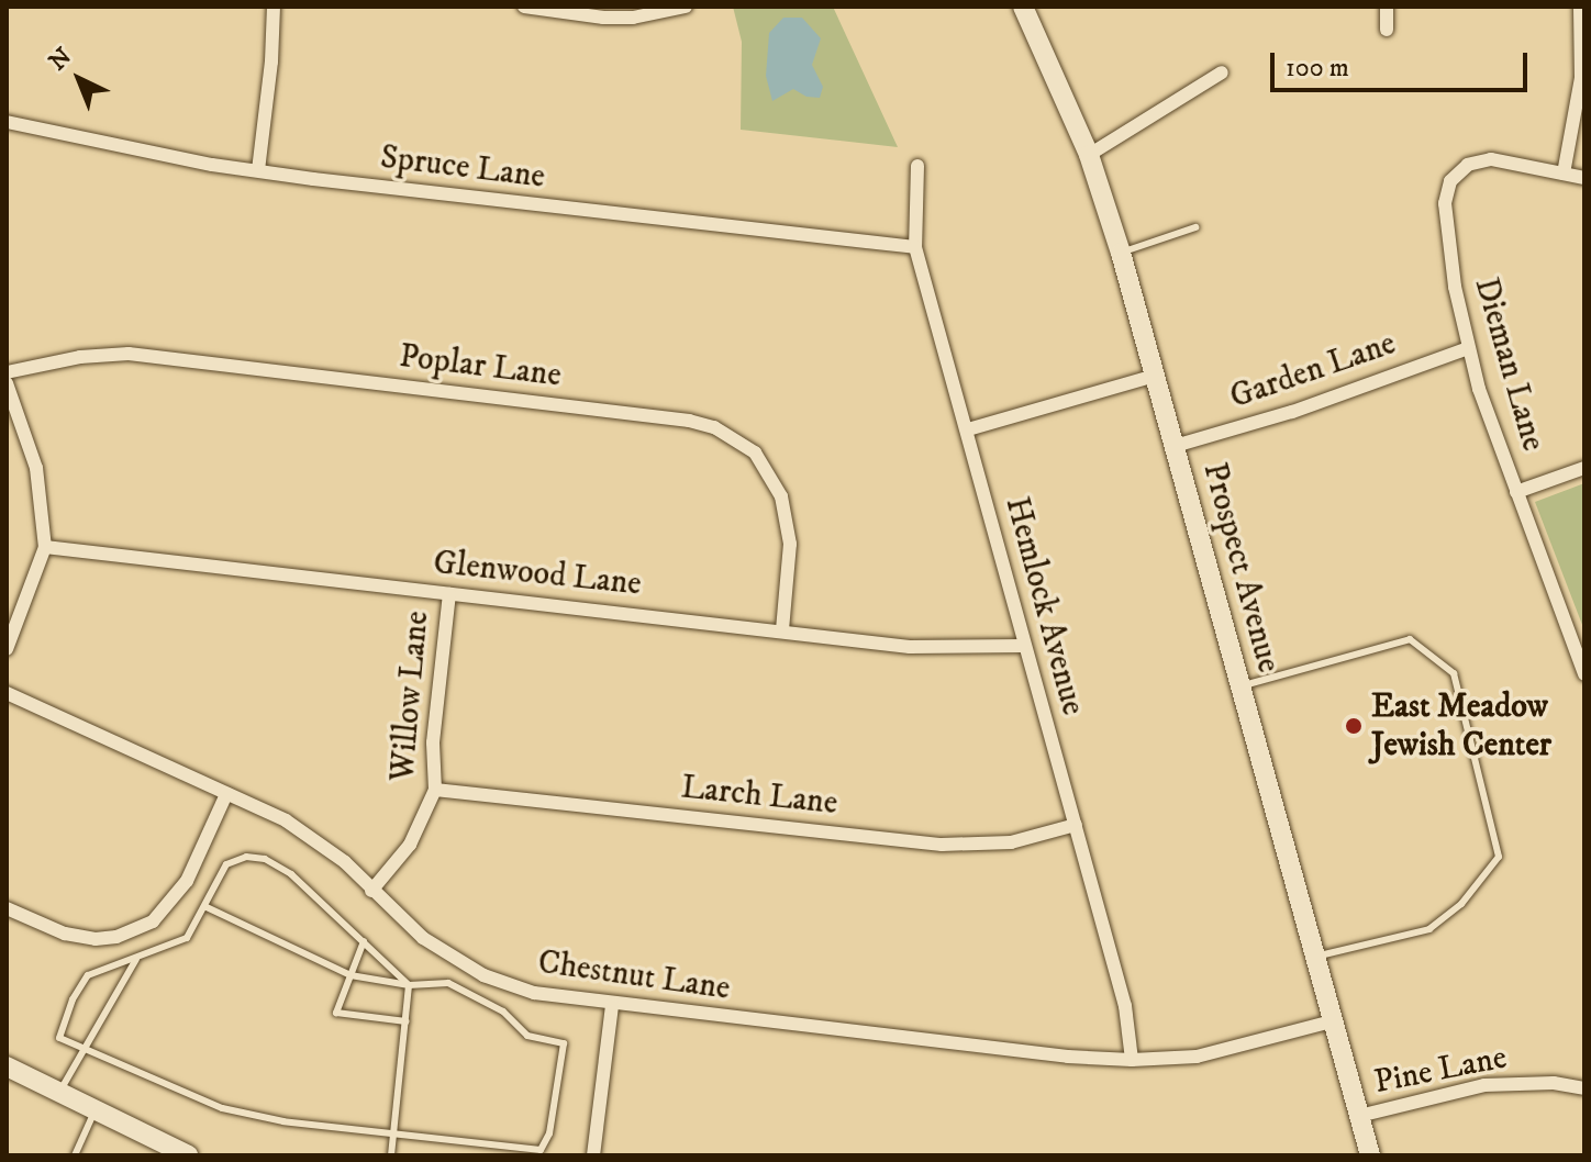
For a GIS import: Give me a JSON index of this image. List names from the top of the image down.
{
  "streets": {
    "street": [
      "Spruce Lane",
      "Dieman Lane",
      "Poplar Lane",
      "Garden Lane",
      "Prospect Avenue",
      "Glenwood Lane",
      "Hemlock Avenue",
      "Willow Lane",
      "Larch Lane",
      "Chestnut Lane",
      "Pine Lane"
    ]
  },
  "crossings": [
    ["Spruce Lane", "Hemlock Avenue"],
    ["Dieman Lane", "Garden Lane"],
    ["Poplar Lane", "Glenwood Lane"],
    ["Garden Lane", "Prospect Avenue"],
    ["Prospect Avenue", "Chestnut Lane"],
    ["Prospect Avenue", "Pine Lane"],
    ["Glenwood Lane", "Hemlock Avenue"],
    ["Glenwood Lane", "Willow Lane"],
    ["Hemlock Avenue", "Larch Lane"],
    ["Hemlock Avenue", "Chestnut Lane"],
    ["Willow Lane", "Larch Lane"],
    ["Willow Lane", "Chestnut Lane"]
  ],
  "places": ["East Meadow Jewish Center"],
  "scale_bar": "100 m",
  "north": "top left"
}
